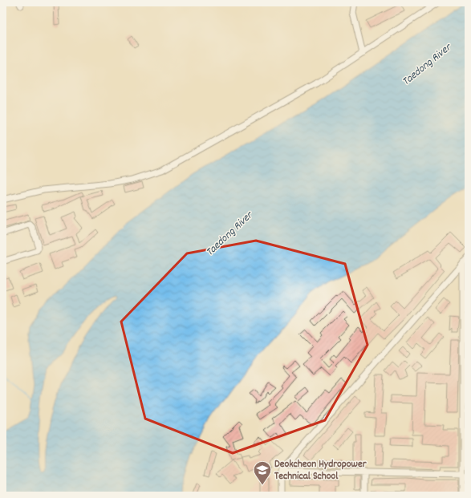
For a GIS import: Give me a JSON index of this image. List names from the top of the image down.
{
  "water": ["Taedong River"],
  "places": {
    "school or university": ["Deokcheon Hydropower Technical School"]
  }
}
